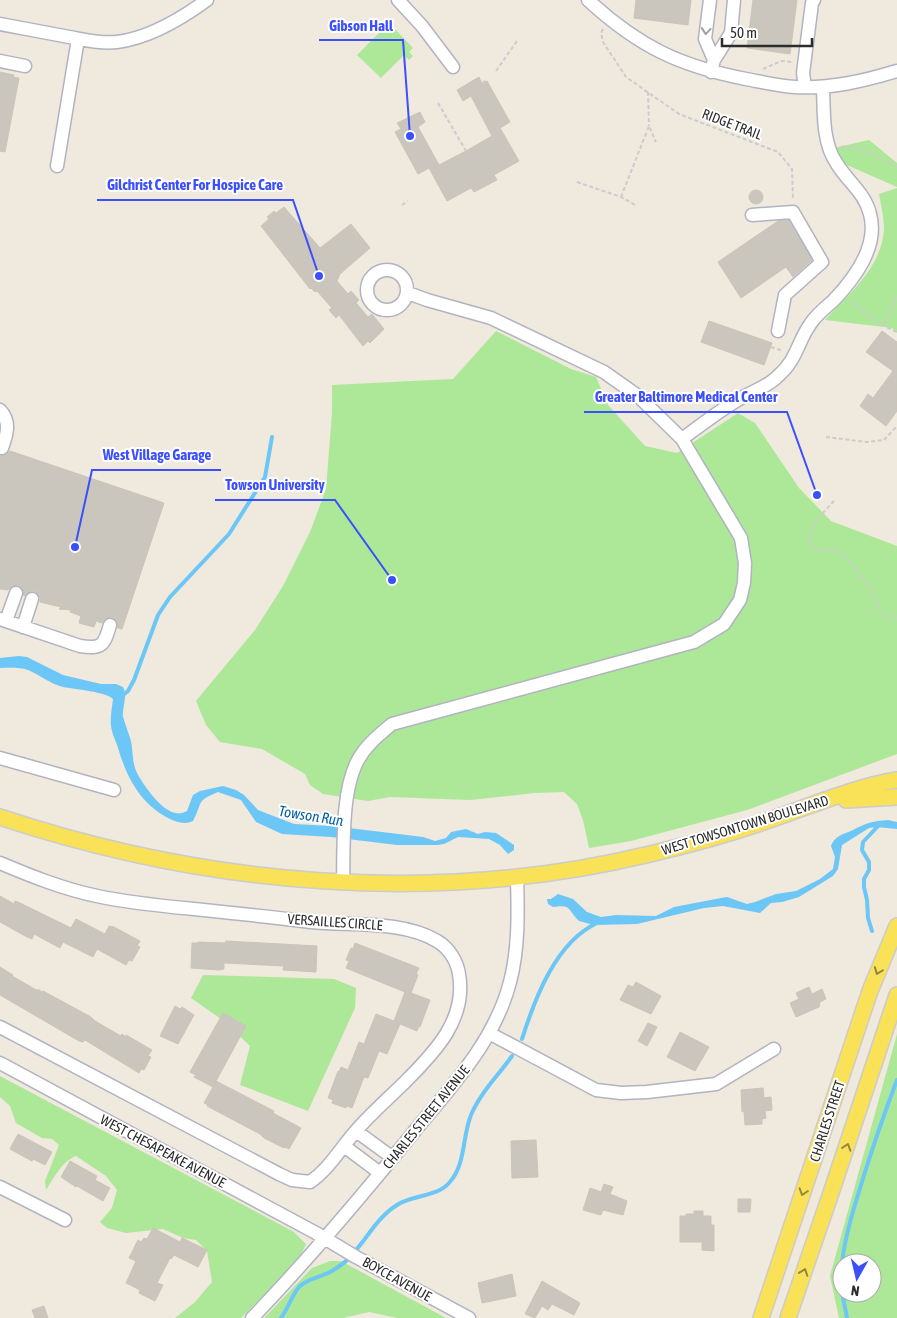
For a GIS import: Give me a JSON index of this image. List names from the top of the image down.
{
  "streets": {
    "main road": ["WEST TOWSONTOWN BOULEVARD", "CHARLES STREET"],
    "street": [
      "VERSAILLES CIRCLE",
      "CHARLES STREET AVENUE",
      "WEST CHESAPEAKE AVENUE",
      "BOYCE AVENUE"
    ],
    "path": ["RIDGE TRAIL"]
  },
  "crossings": [
    ["WEST TOWSONTOWN BOULEVARD", "CHARLES STREET AVENUE"],
    ["CHARLES STREET AVENUE", "WEST CHESAPEAKE AVENUE"],
    ["CHARLES STREET AVENUE", "BOYCE AVENUE"],
    ["WEST CHESAPEAKE AVENUE", "BOYCE AVENUE"]
  ],
  "water": ["Towson Run"],
  "places": [
    "Gibson Hall",
    "Gilchrist Center For Hospice Care",
    "Greater Baltimore Medical Center",
    "West Village Garage",
    "Towson University"
  ],
  "scale_bar": "50 m",
  "north": "bottom"
}
